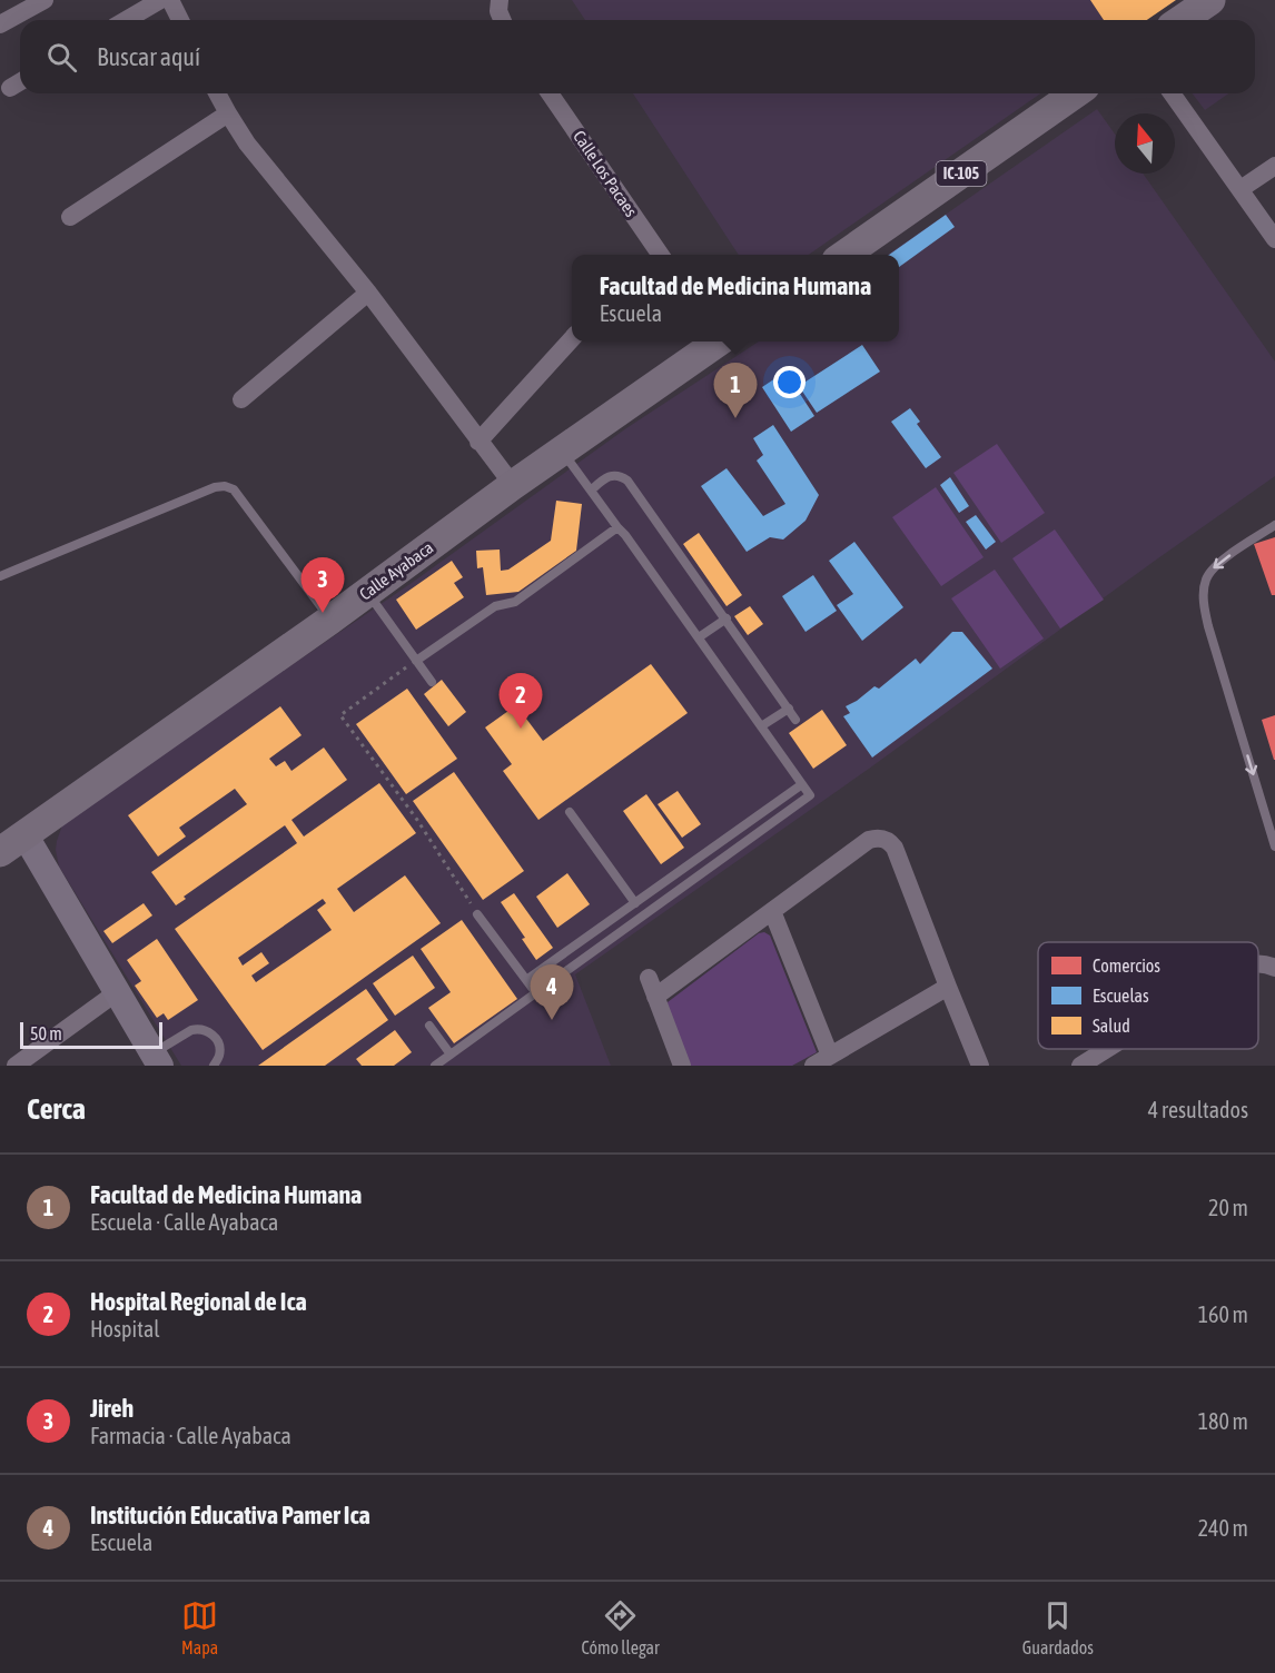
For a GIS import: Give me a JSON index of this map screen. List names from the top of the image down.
{
  "streets": {
    "main road": ["IC-105", "Calle Ayabaca"],
    "street": ["Calle Los Pacaes"]
  },
  "legend": ["Comercios", "Escuelas", "Salud"],
  "scale_bar": "50 m",
  "north": "top",
  "page": {
    "search": "Buscar aquí",
    "popup": ["Facultad de Medicina Humana", "Escuela"],
    "pins": [
      "1",
      "3",
      "2",
      "4"
    ],
    "scale": "50 m",
    "heading": ["Cerca", "4 resultados"],
    "list": [
      {
        "mark": "1",
        "name": "Facultad de Medicina Humana",
        "note": "Escuela · Calle Ayabaca",
        "value": "20 m"
      },
      {
        "mark": "2",
        "name": "Hospital Regional de Ica",
        "note": "Hospital",
        "value": "160 m"
      },
      {
        "mark": "3",
        "name": "Jireh",
        "note": "Farmacia · Calle Ayabaca",
        "value": "180 m"
      },
      {
        "mark": "4",
        "name": "Institución Educativa Pamer Ica",
        "note": "Escuela",
        "value": "240 m"
      }
    ],
    "nav": ["Mapa", "Cómo llegar", "Guardados"]
  }
}
